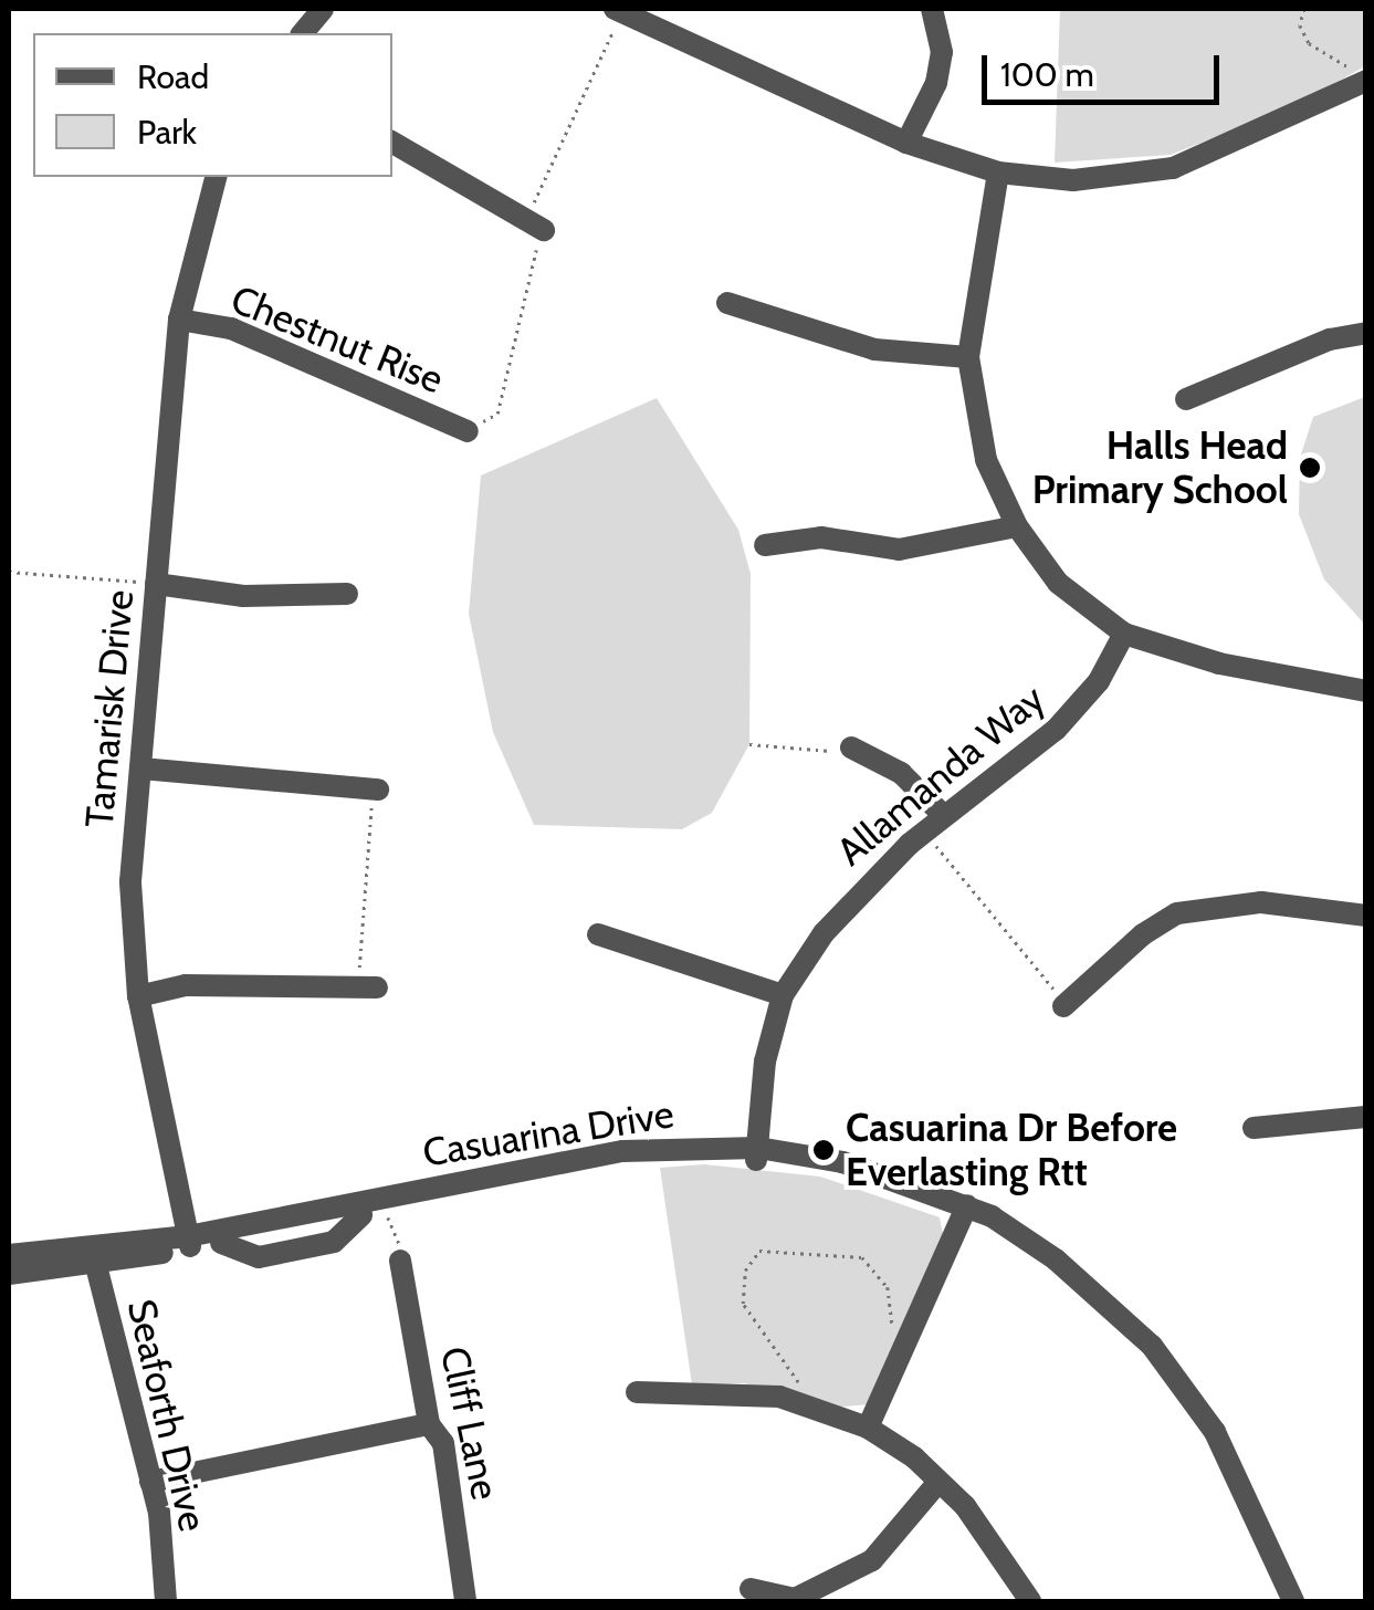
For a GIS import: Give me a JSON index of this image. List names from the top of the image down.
{
  "streets": {
    "street": [
      "Chestnut Rise",
      "Tamarisk Drive",
      "Allamanda Way",
      "Casuarina Drive",
      "Seaforth Drive",
      "Cliff Lane"
    ]
  },
  "crossings": [
    ["Chestnut Rise", "Tamarisk Drive"],
    ["Tamarisk Drive", "Casuarina Drive"],
    ["Allamanda Way", "Casuarina Drive"],
    ["Casuarina Drive", "Seaforth Drive"]
  ],
  "places": ["Halls Head Primary School", "Casuarina Dr Before Everlasting Rtt"],
  "legend": ["Road", "Park"],
  "scale_bar": "100 m"
}
